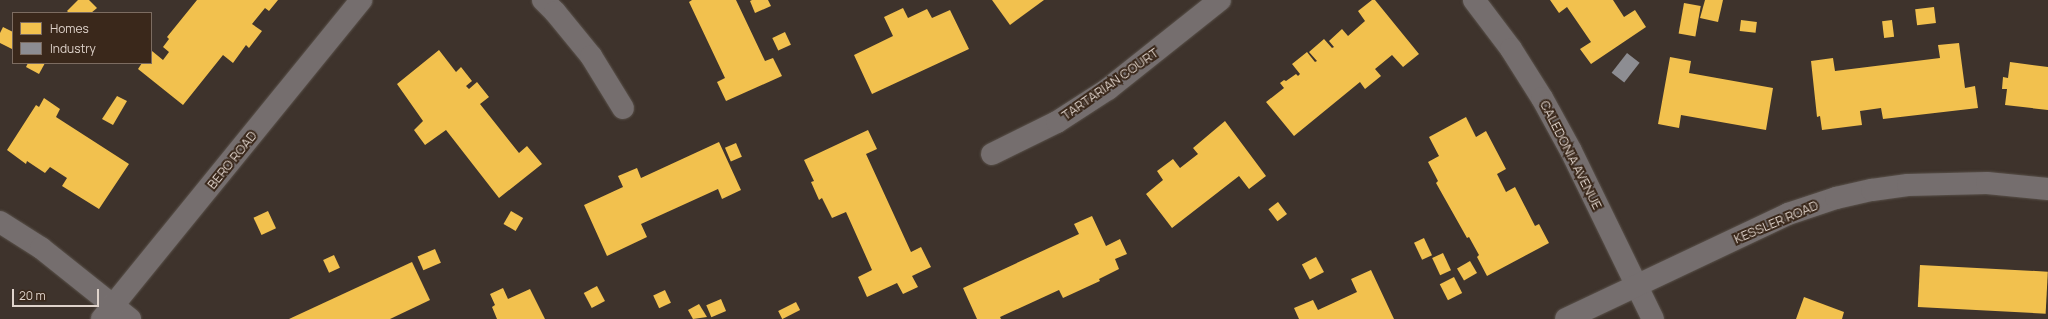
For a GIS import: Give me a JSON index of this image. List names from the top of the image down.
{
  "streets": {
    "street": [
      "TARTARIAN COURT",
      "CALEDONIA AVENUE",
      "BERO ROAD",
      "KESSLER ROAD"
    ]
  },
  "crossings": [
    ["CALEDONIA AVENUE", "KESSLER ROAD"]
  ],
  "legend": ["Homes", "Industry"],
  "scale_bar": "20 m"
}
